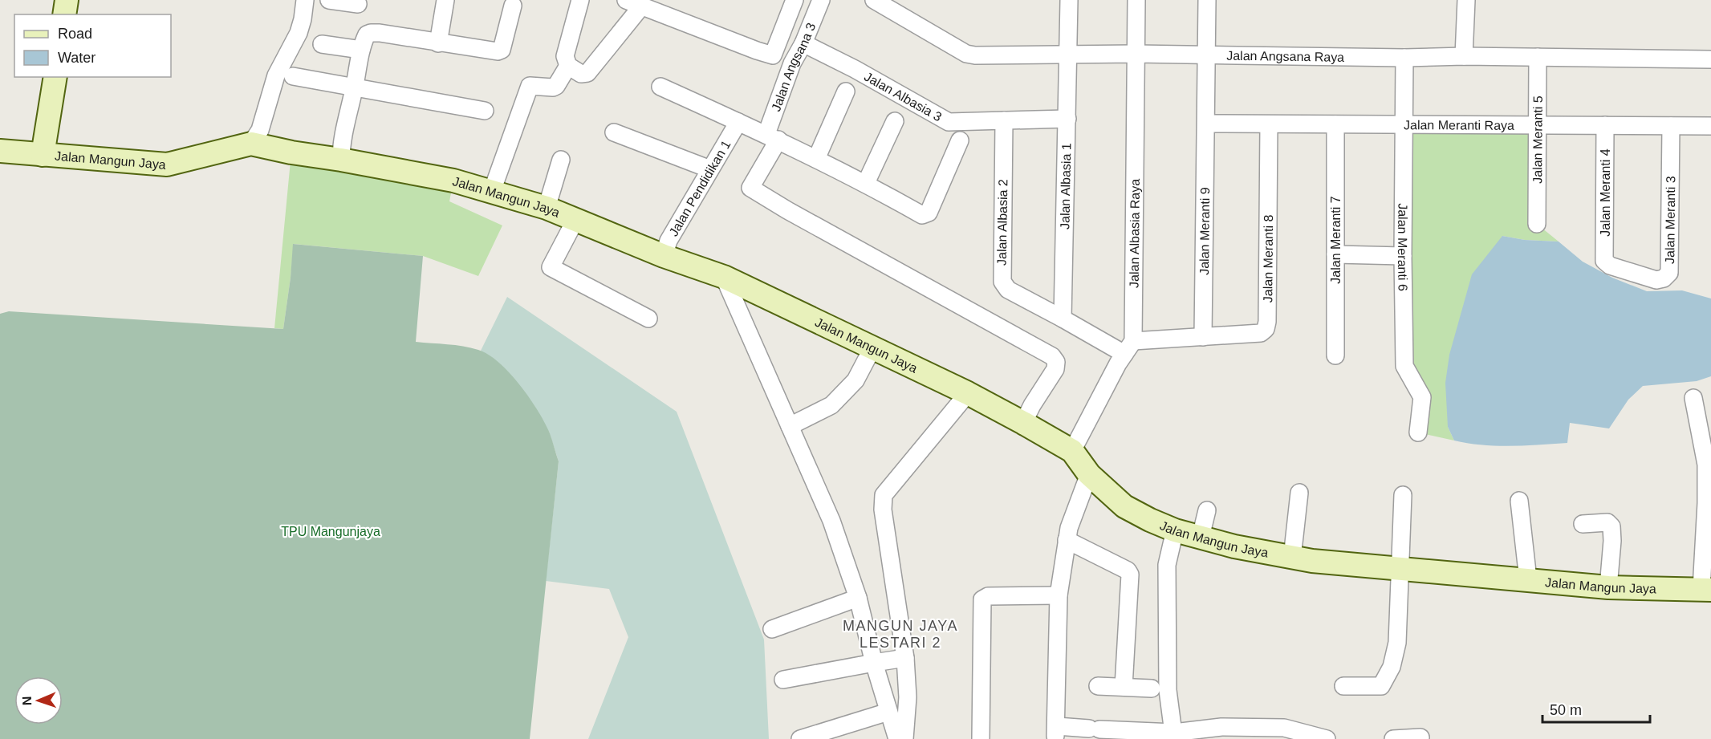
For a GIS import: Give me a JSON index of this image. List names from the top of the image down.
{
  "streets": {
    "street": [
      "Jalan Angsana Raya",
      "Jalan Angsana 3",
      "Jalan Albasia 3",
      "Jalan Meranti Raya",
      "Jalan Meranti 5",
      "Jalan Mangun Jaya",
      "Jalan Albasia 1",
      "Jalan Pendidikan 1",
      "Jalan Meranti 4",
      "Jalan Meranti 3",
      "Jalan Albasia 2",
      "Jalan Meranti 9",
      "Jalan Albasia Raya",
      "Jalan Meranti 7",
      "Jalan Meranti 6",
      "Jalan Meranti 8"
    ]
  },
  "crossings": [
    ["Jalan Angsana Raya", "Jalan Meranti 5"],
    ["Jalan Angsana Raya", "Jalan Albasia 1"],
    ["Jalan Angsana Raya", "Jalan Meranti 9"],
    ["Jalan Angsana Raya", "Jalan Albasia Raya"],
    ["Jalan Angsana Raya", "Jalan Meranti 6"],
    ["Jalan Angsana 3", "Jalan Albasia 3"],
    ["Jalan Angsana 3", "Jalan Mangun Jaya"],
    ["Jalan Albasia 3", "Jalan Albasia 1"],
    ["Jalan Albasia 3", "Jalan Albasia 2"],
    ["Jalan Meranti Raya", "Jalan Meranti 5"],
    ["Jalan Meranti Raya", "Jalan Meranti 4"],
    ["Jalan Meranti Raya", "Jalan Meranti 3"],
    ["Jalan Meranti Raya", "Jalan Meranti 9"],
    ["Jalan Meranti Raya", "Jalan Meranti 7"],
    ["Jalan Meranti Raya", "Jalan Meranti 6"],
    ["Jalan Meranti Raya", "Jalan Meranti 8"],
    ["Jalan Mangun Jaya", "Jalan Pendidikan 1"],
    ["Jalan Mangun Jaya", "Jalan Albasia Raya"],
    ["Jalan Albasia 1", "Jalan Albasia 2"],
    ["Jalan Meranti 4", "Jalan Meranti 3"],
    ["Jalan Albasia 2", "Jalan Albasia Raya"],
    ["Jalan Meranti 9", "Jalan Meranti 8"]
  ],
  "districts": ["MANGUN JAYA LESTARI 2"],
  "parks": ["TPU Mangunjaya"],
  "legend": ["Road", "Water"],
  "scale_bar": "50 m",
  "north": "left"
}
